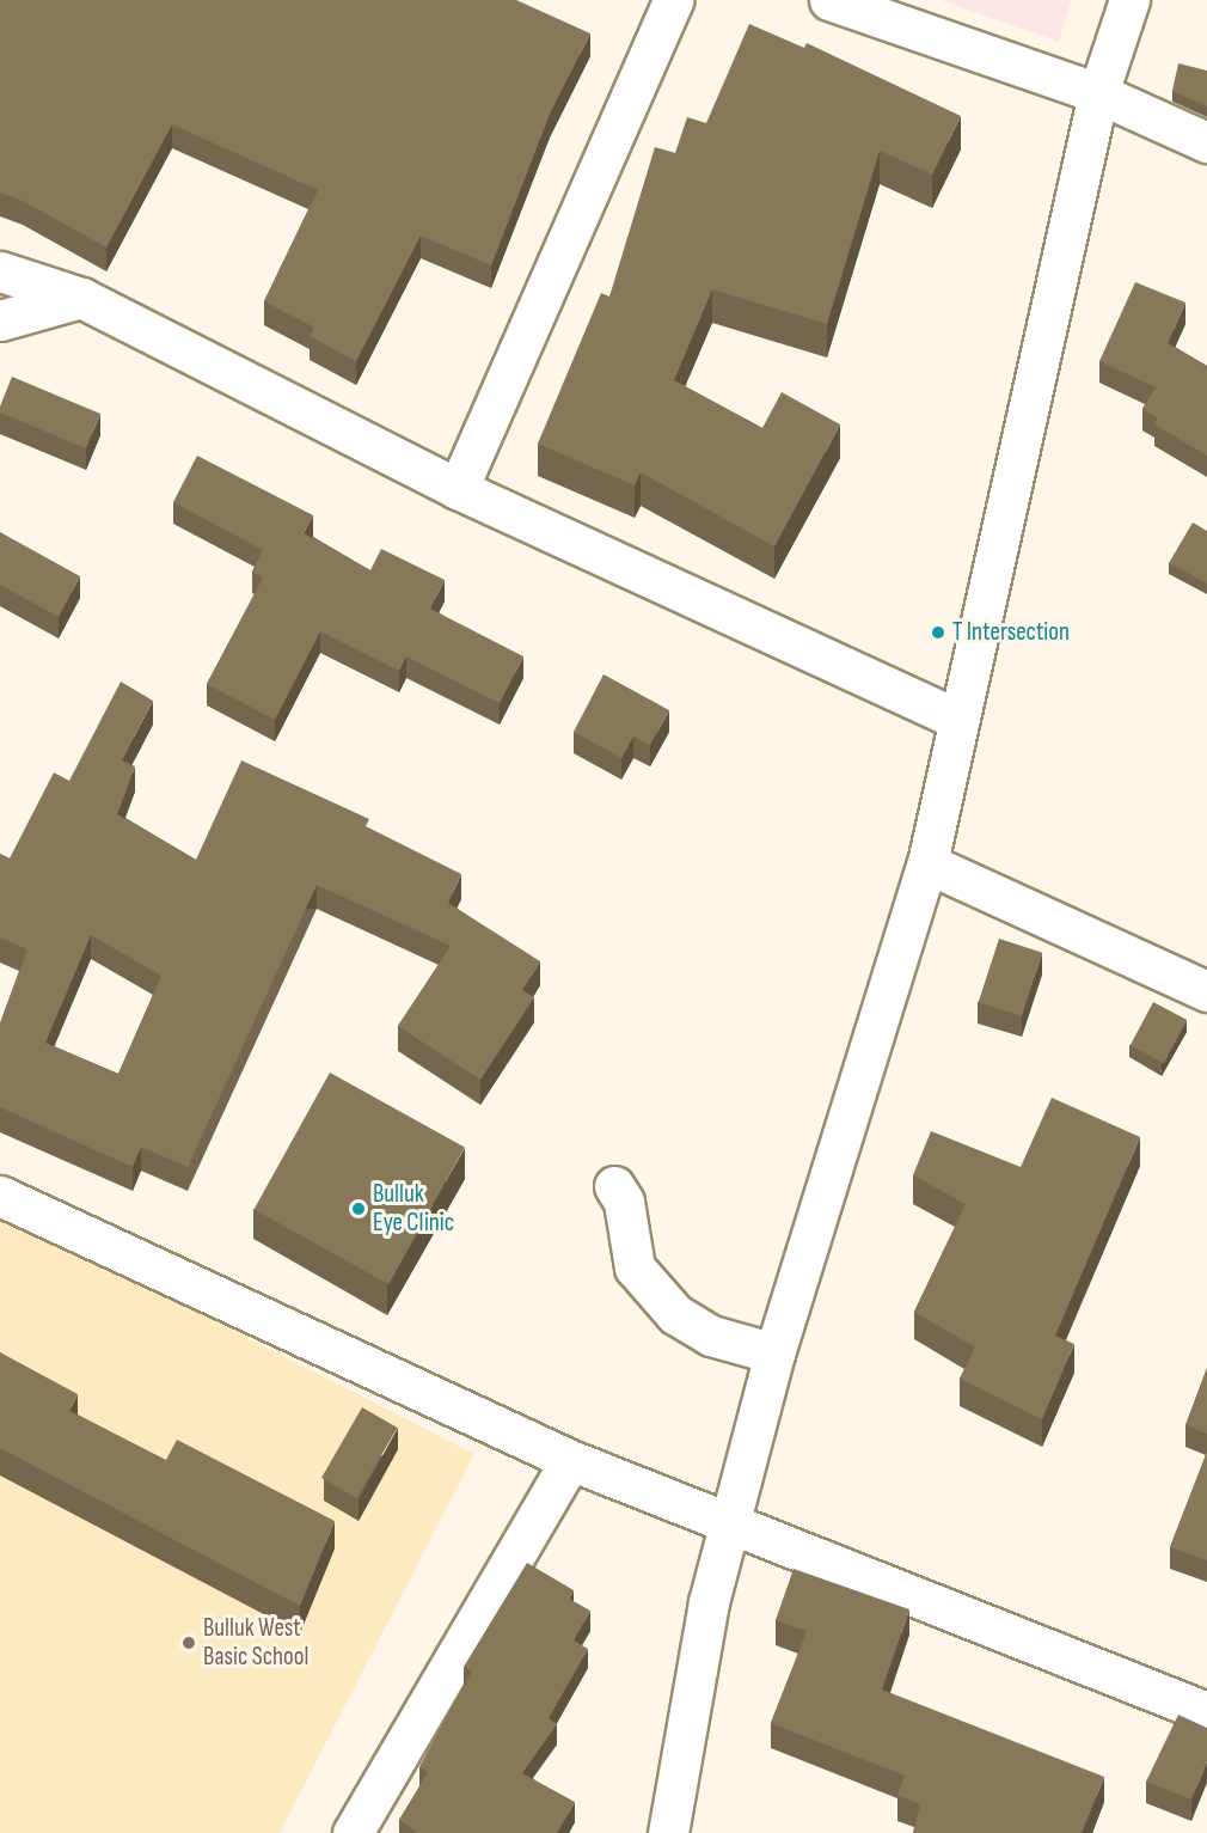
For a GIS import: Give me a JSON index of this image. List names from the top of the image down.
{
  "places": ["T Intersection", "Bulluk Eye Clinic", "Bulluk West Basic School"]
}
